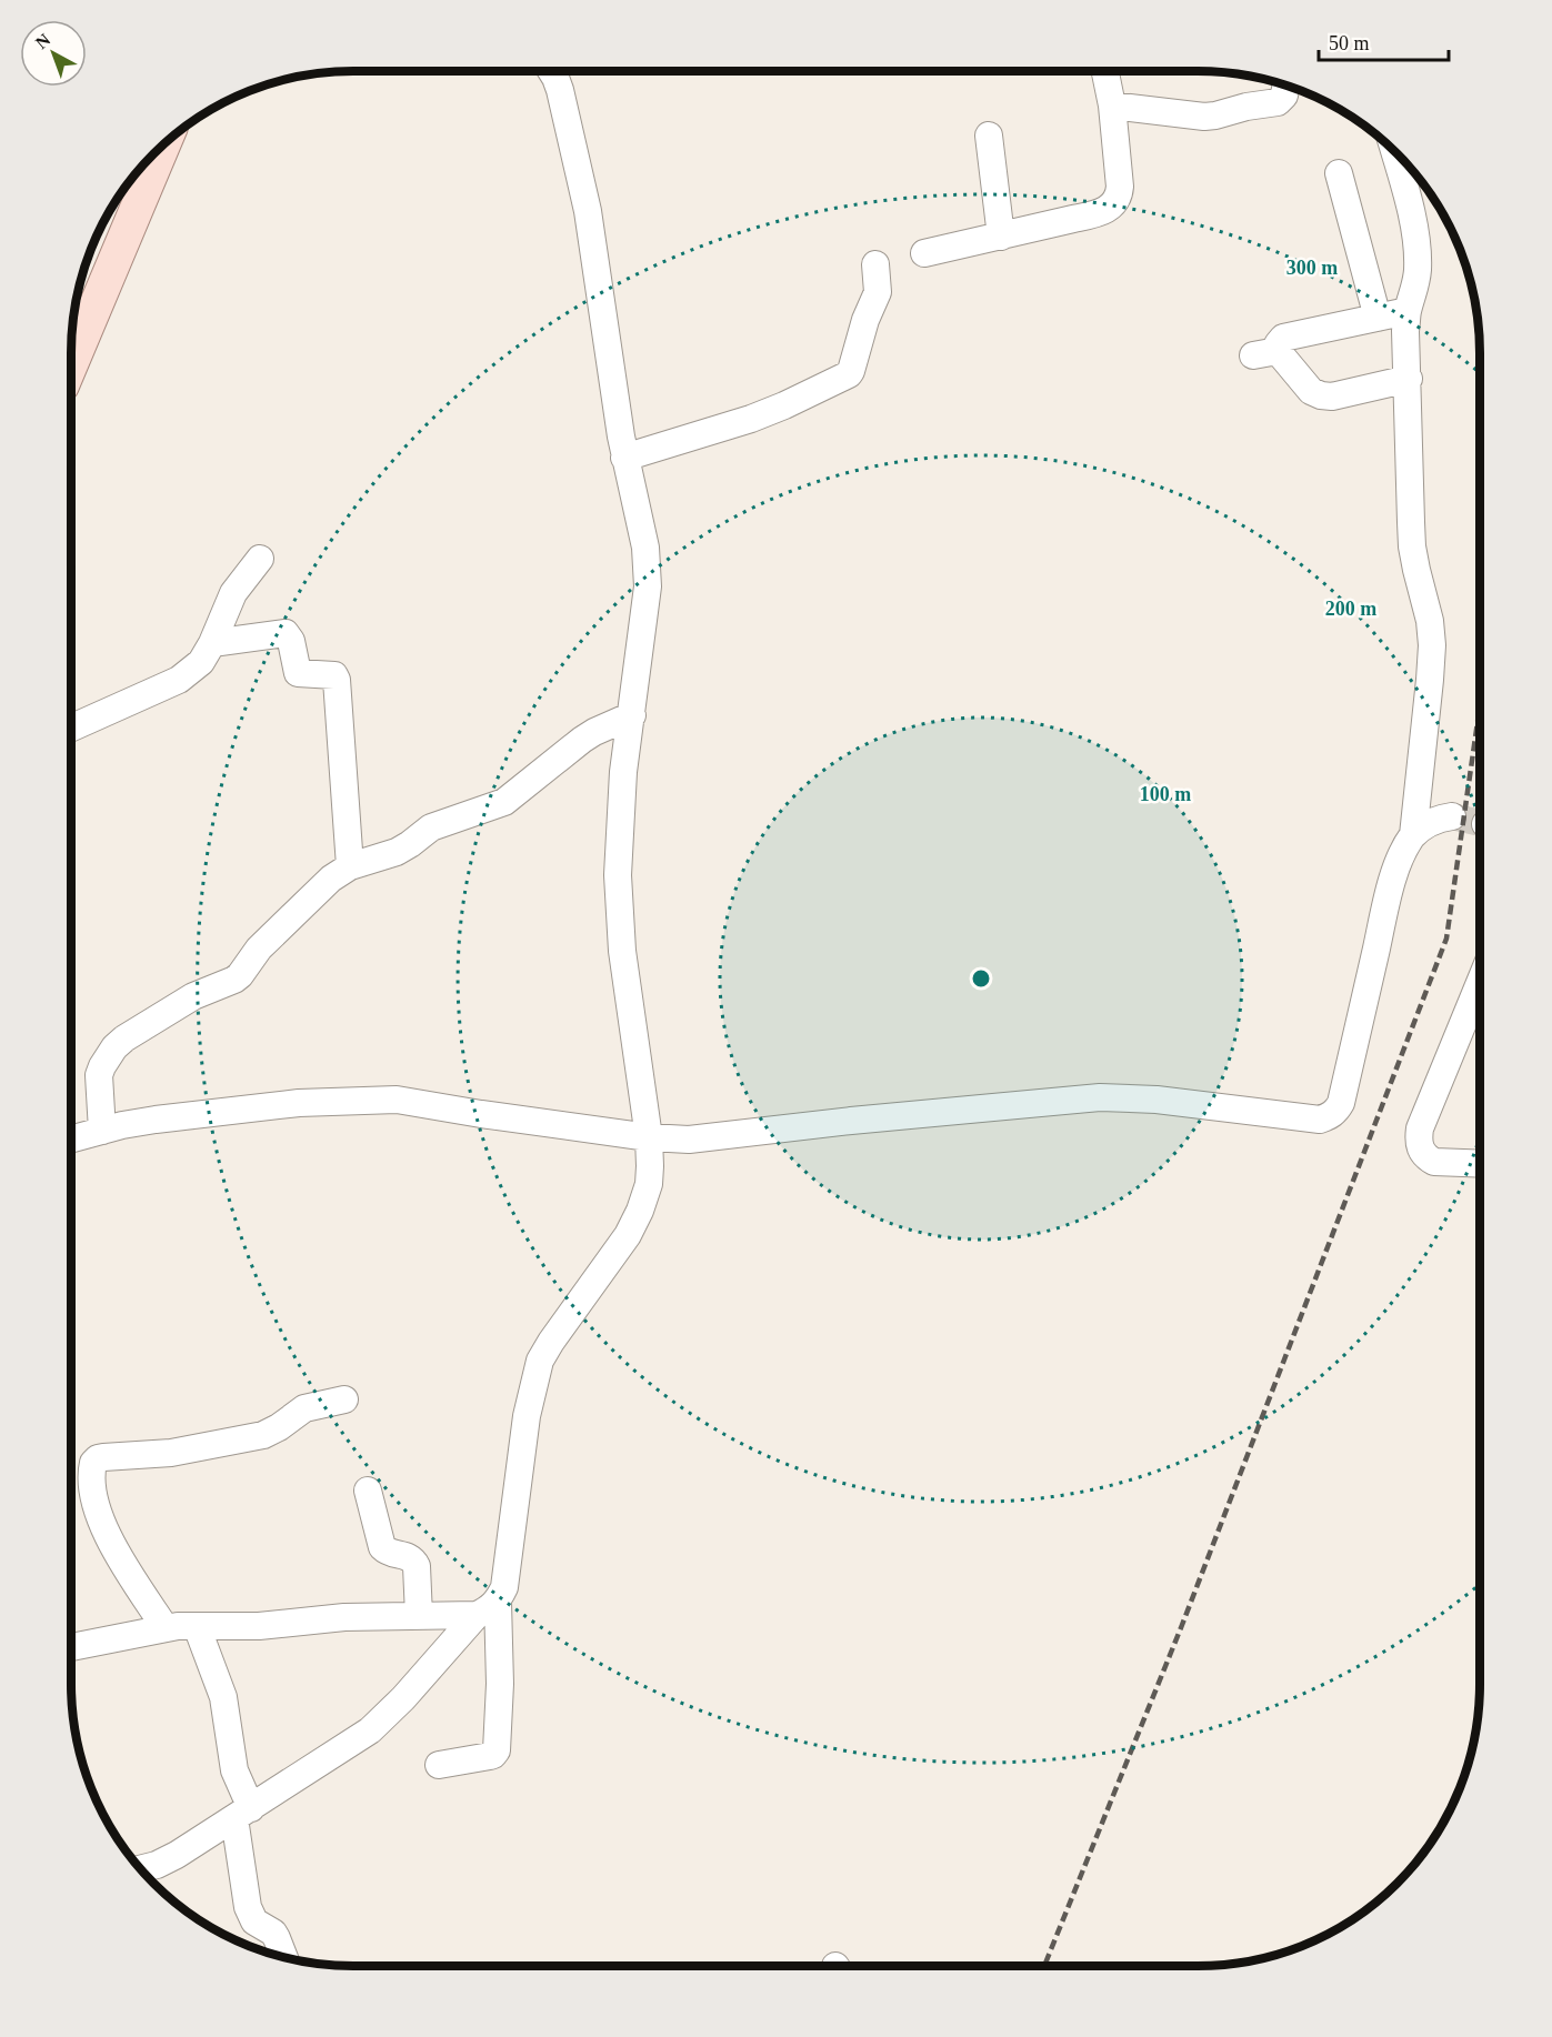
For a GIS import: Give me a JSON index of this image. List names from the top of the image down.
{
  "scale_bar": "50 m",
  "north": "top left",
  "rings": ["300 m", "200 m", "100 m"]
}
